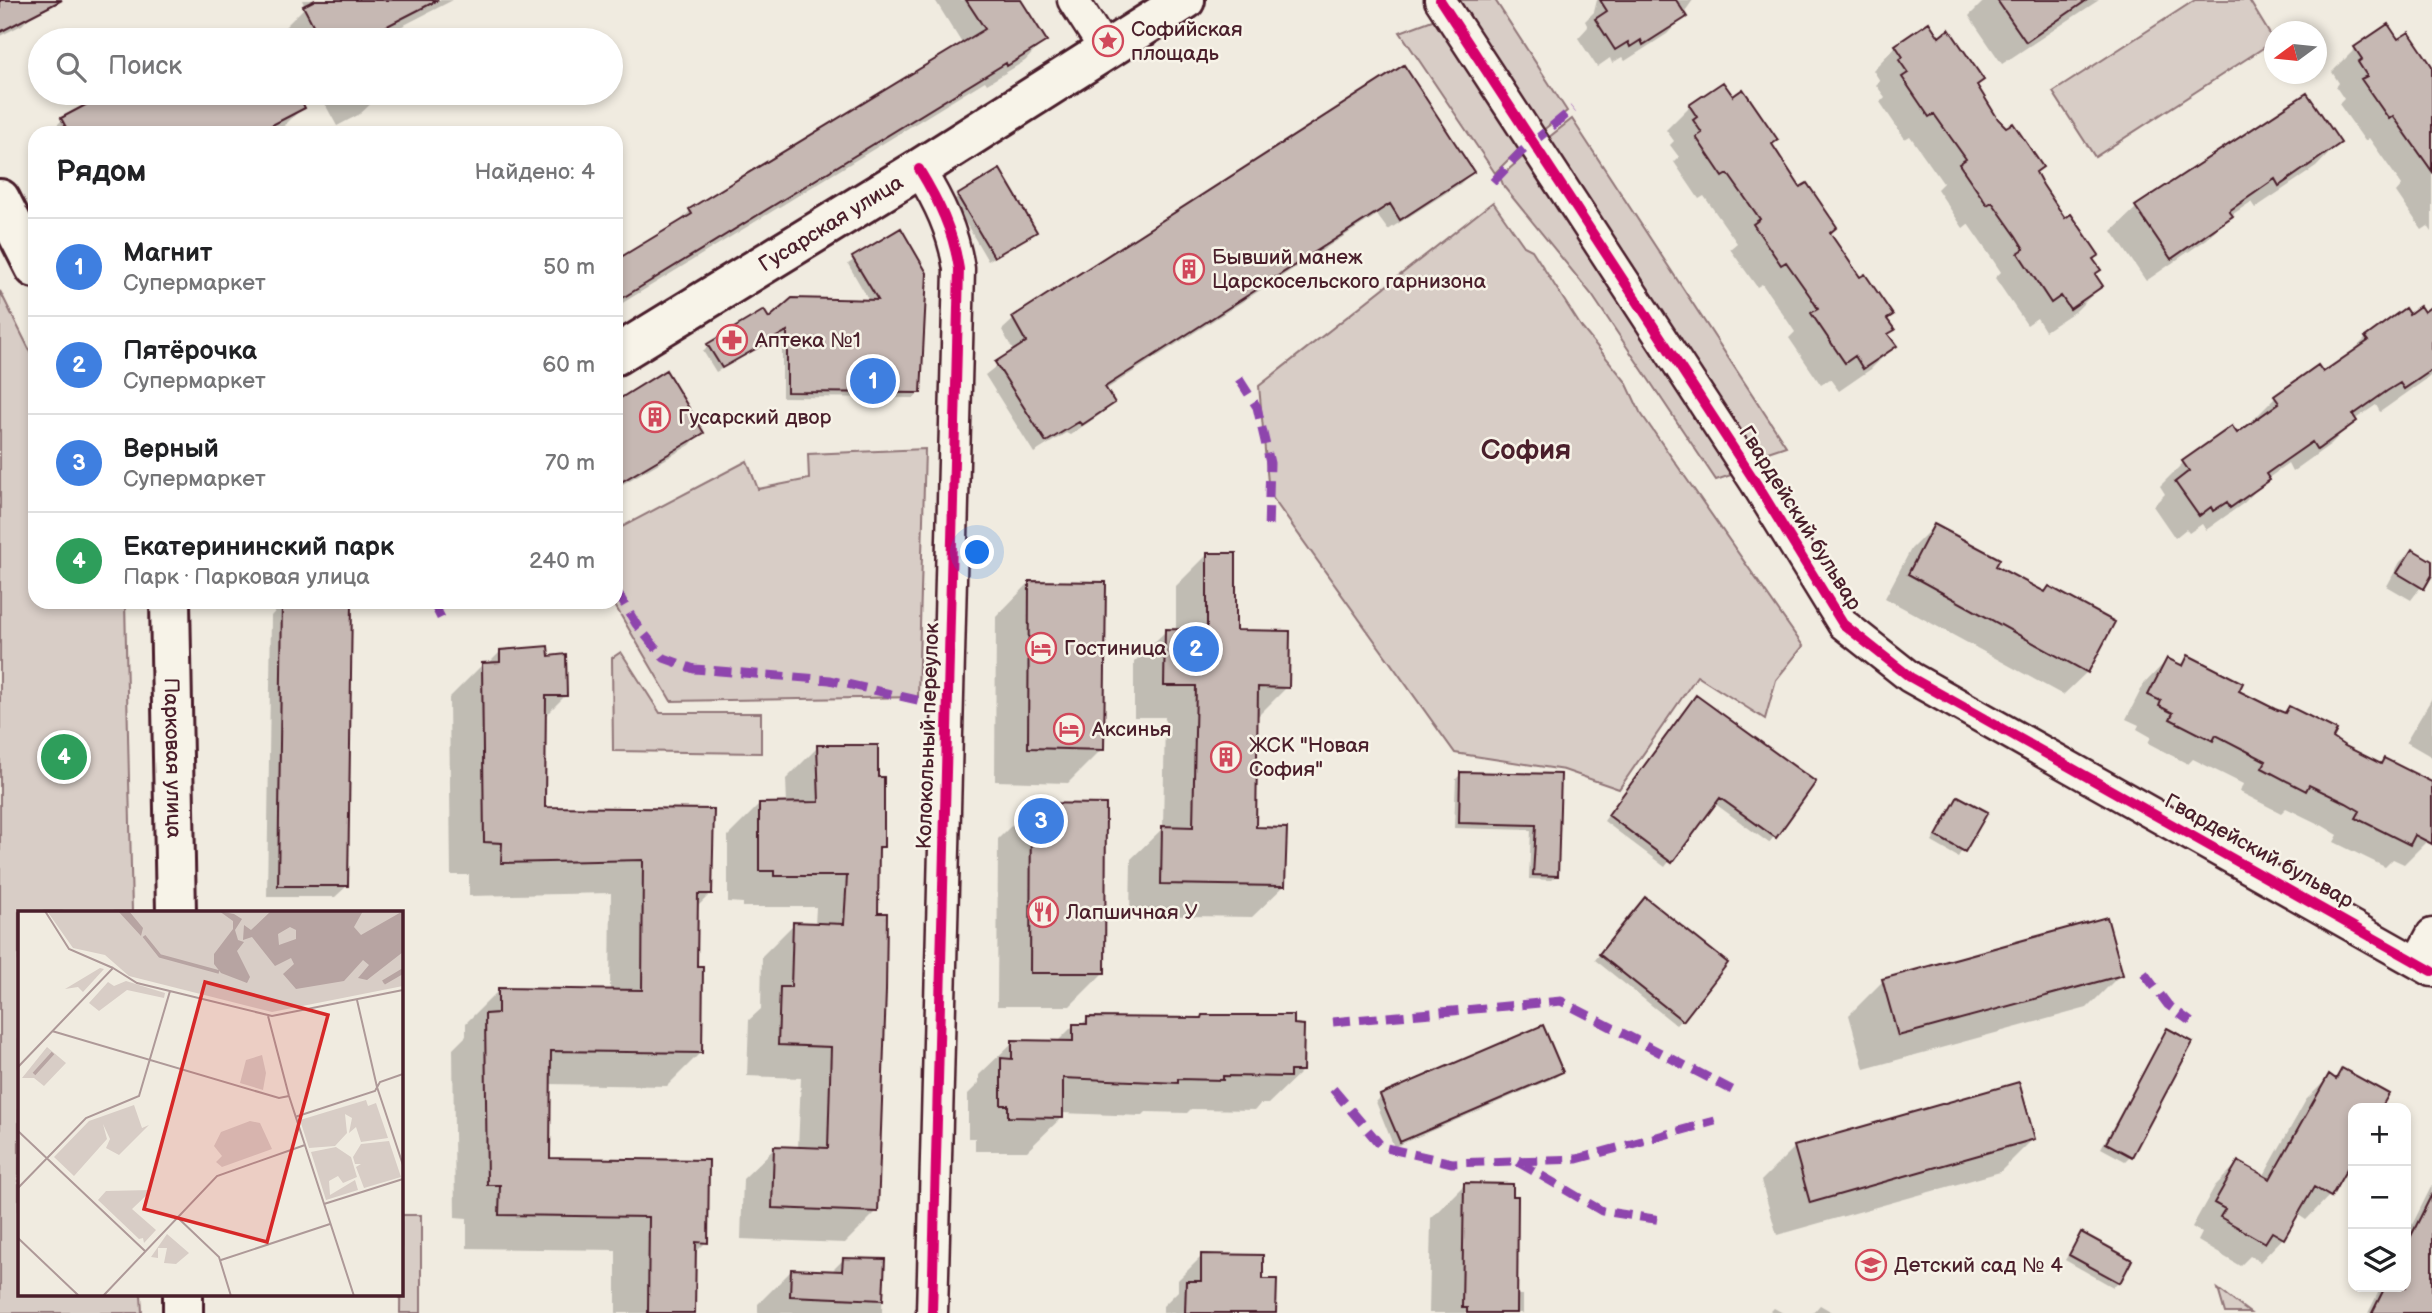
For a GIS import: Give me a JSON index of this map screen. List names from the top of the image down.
{
  "streets": {
    "street": [
      "Гусарская улица",
      "Гвардейский бульвар",
      "Колокольный переулок",
      "Парковая улица"
    ]
  },
  "crossings": [
    ["Гусарская улица", "Колокольный переулок"]
  ],
  "districts": ["София"],
  "places": {
    "place": ["Софийская площадь"],
    "building": ["Бывший манеж Царскосельского гарнизона", "Гусарский двор", "ЖСК \"Новая София\""],
    "pharmacy": ["Аптека №1"],
    "hotel": ["Гостиница", "Аксинья"],
    "restaurant": ["Лапшичная У"],
    "school or university": ["Детский сад № 4"]
  },
  "north": "left",
  "page": {
    "search": "Поиск",
    "heading": ["Рядом", "Найдено: 4"],
    "list": [
      {
        "mark": "1",
        "name": "Магнит",
        "note": "Супермаркет",
        "value": "50 m"
      },
      {
        "mark": "2",
        "name": "Пятёрочка",
        "note": "Супермаркет",
        "value": "60 m"
      },
      {
        "mark": "3",
        "name": "Верный",
        "note": "Супермаркет",
        "value": "70 m"
      },
      {
        "mark": "4",
        "name": "Екатерининский парк",
        "note": "Парк · Парковая улица",
        "value": "240 m"
      }
    ],
    "pins": [
      "1",
      "2",
      "4",
      "3"
    ],
    "map_buttons": ["+", "−"]
  }
}
